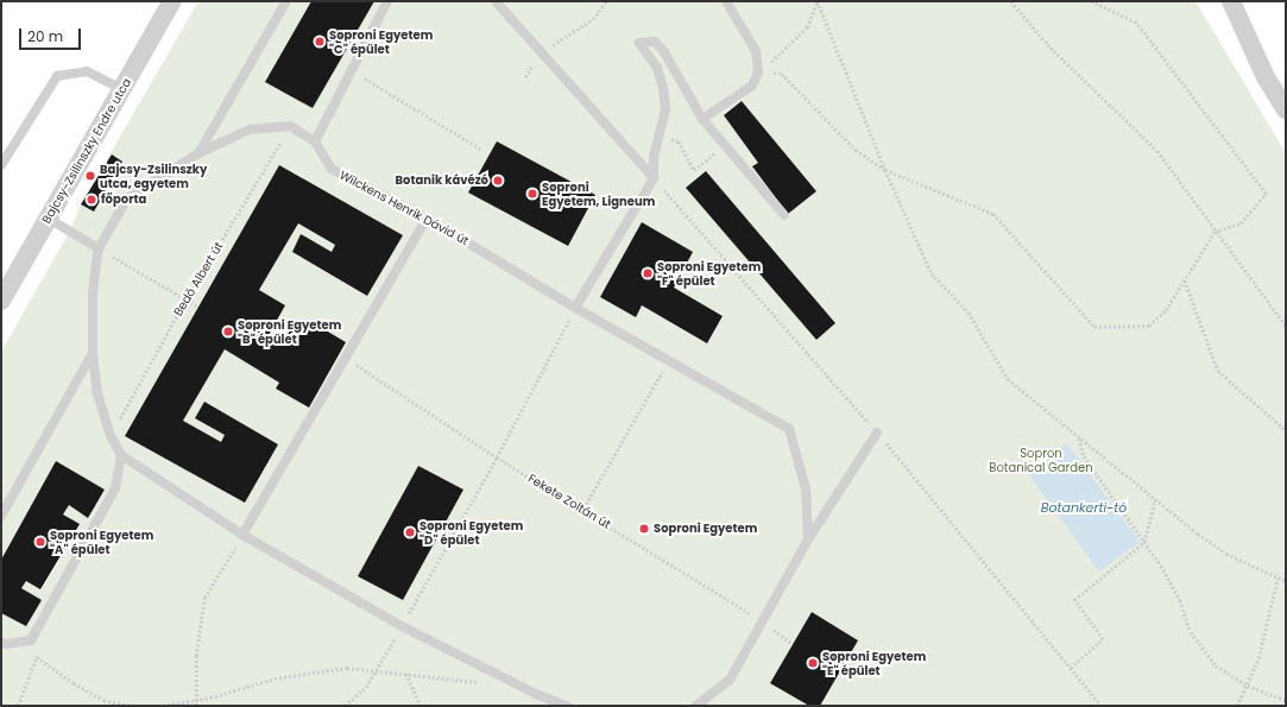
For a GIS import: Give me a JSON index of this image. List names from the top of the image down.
{
  "streets": {
    "street": ["Bajcsy-Zsilinszky Endre utca"],
    "lane": ["Wilckens Henrik Dávid út"],
    "path": ["Bedő Albert út", "Fekete Zoltán út"]
  },
  "crossings": [
    ["Wilckens Henrik Dávid út", "Bedő Albert út"]
  ],
  "water": ["Botankerti-tó"],
  "parks": ["Sopron Botanical Garden"],
  "places": [
    "Soproni Egyetem \"C\" épület",
    "Bajcsy-Zsilinszky utca, egyetem",
    "Botanik kávézó",
    "Soproni Egyetem, Ligneum",
    "főporta",
    "Soproni Egyetem \"F\" épület",
    "Soproni Egyetem \"B\" épület",
    "Soproni Egyetem",
    "Soproni Egyetem \"D\" épület",
    "Soproni Egyetem \"A\" épület",
    "Soproni Egyetem \"E\" épület"
  ],
  "scale_bar": "20 m"
}
